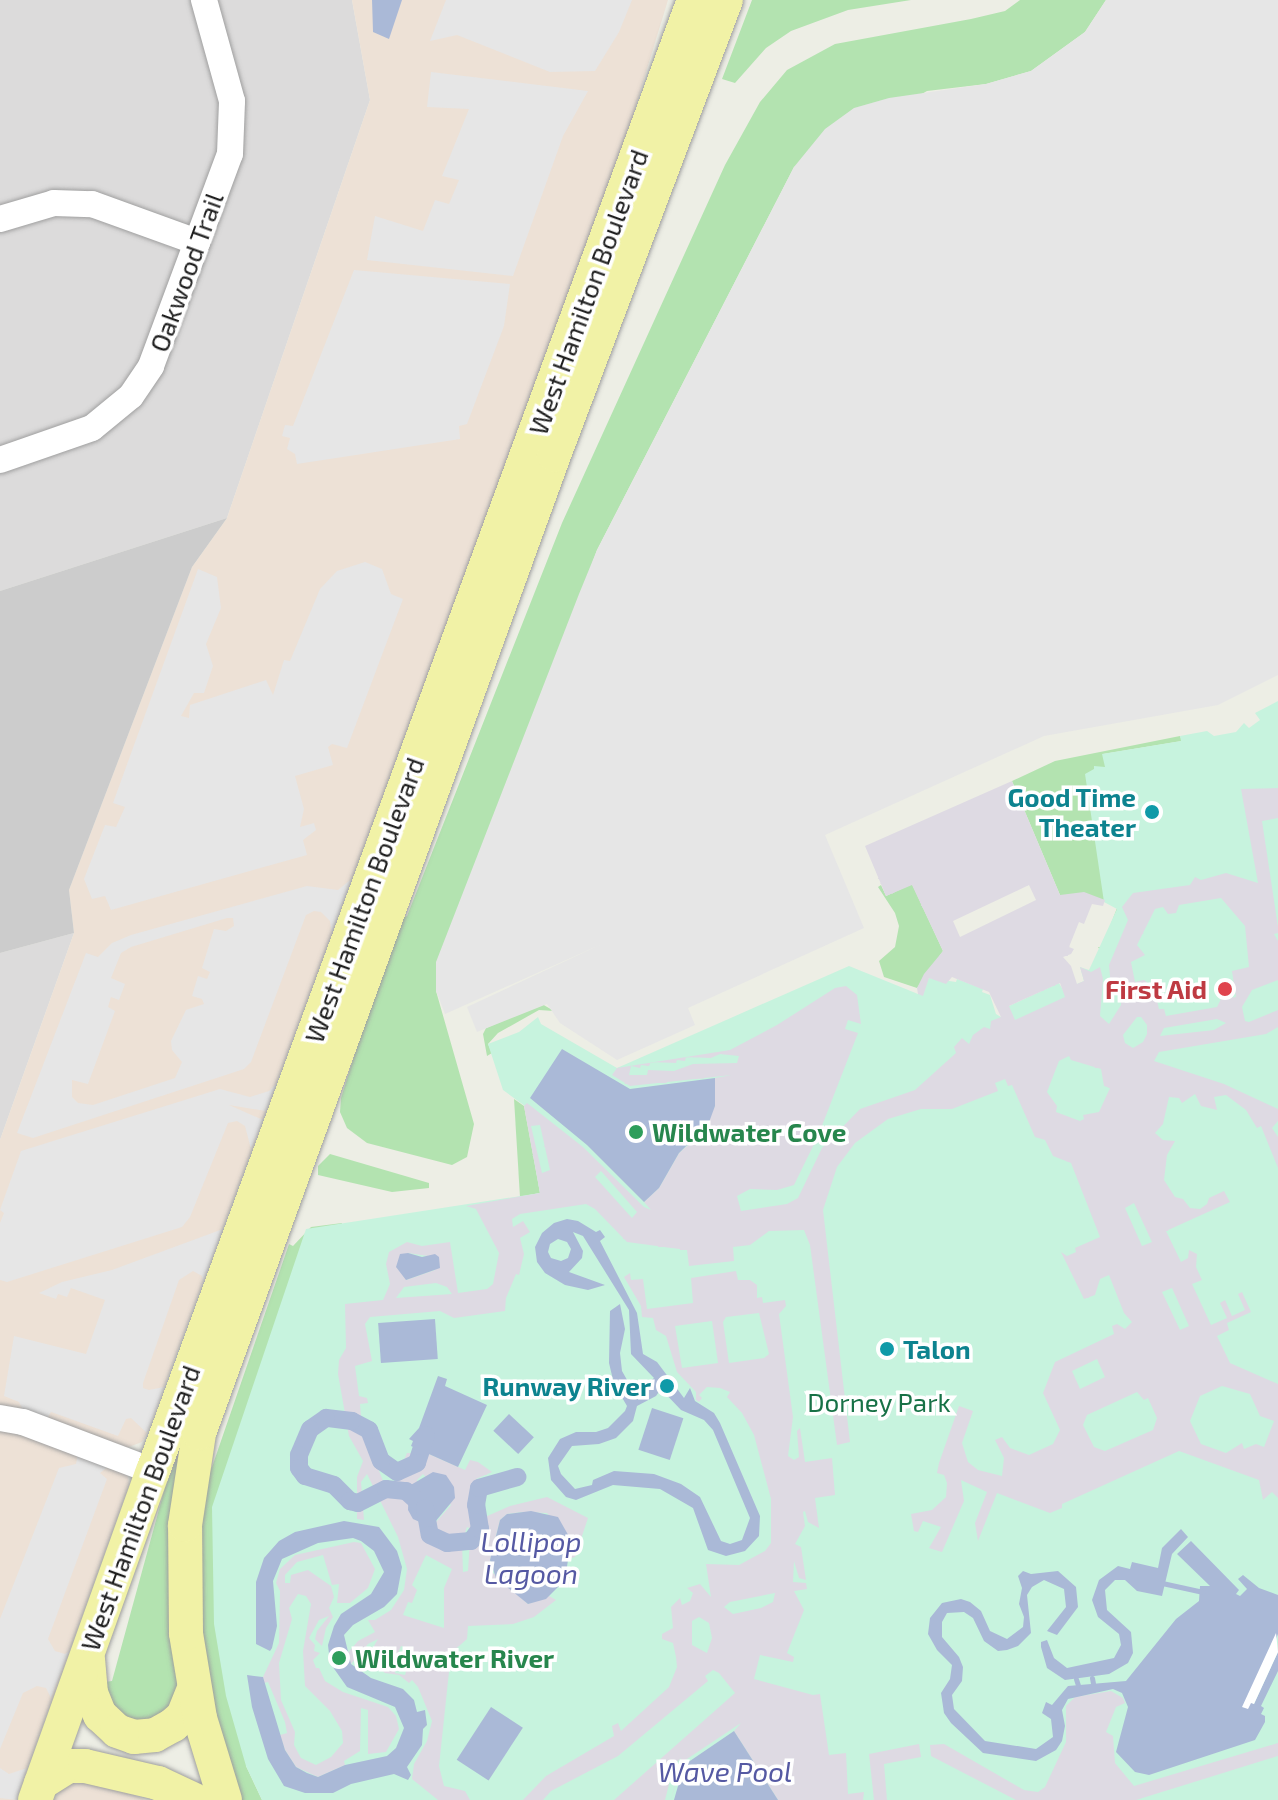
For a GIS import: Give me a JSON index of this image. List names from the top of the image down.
{
  "streets": {
    "main road": ["West Hamilton Boulevard"],
    "street": ["Oakwood Trail"]
  },
  "water": ["Lollipop Lagoon", "Wave Pool"],
  "parks": ["Dorney Park"],
  "places": [
    "Good Time Theater",
    "First Aid",
    "Wildwater Cove",
    "Talon",
    "Runway River",
    "Wildwater River"
  ]
}
